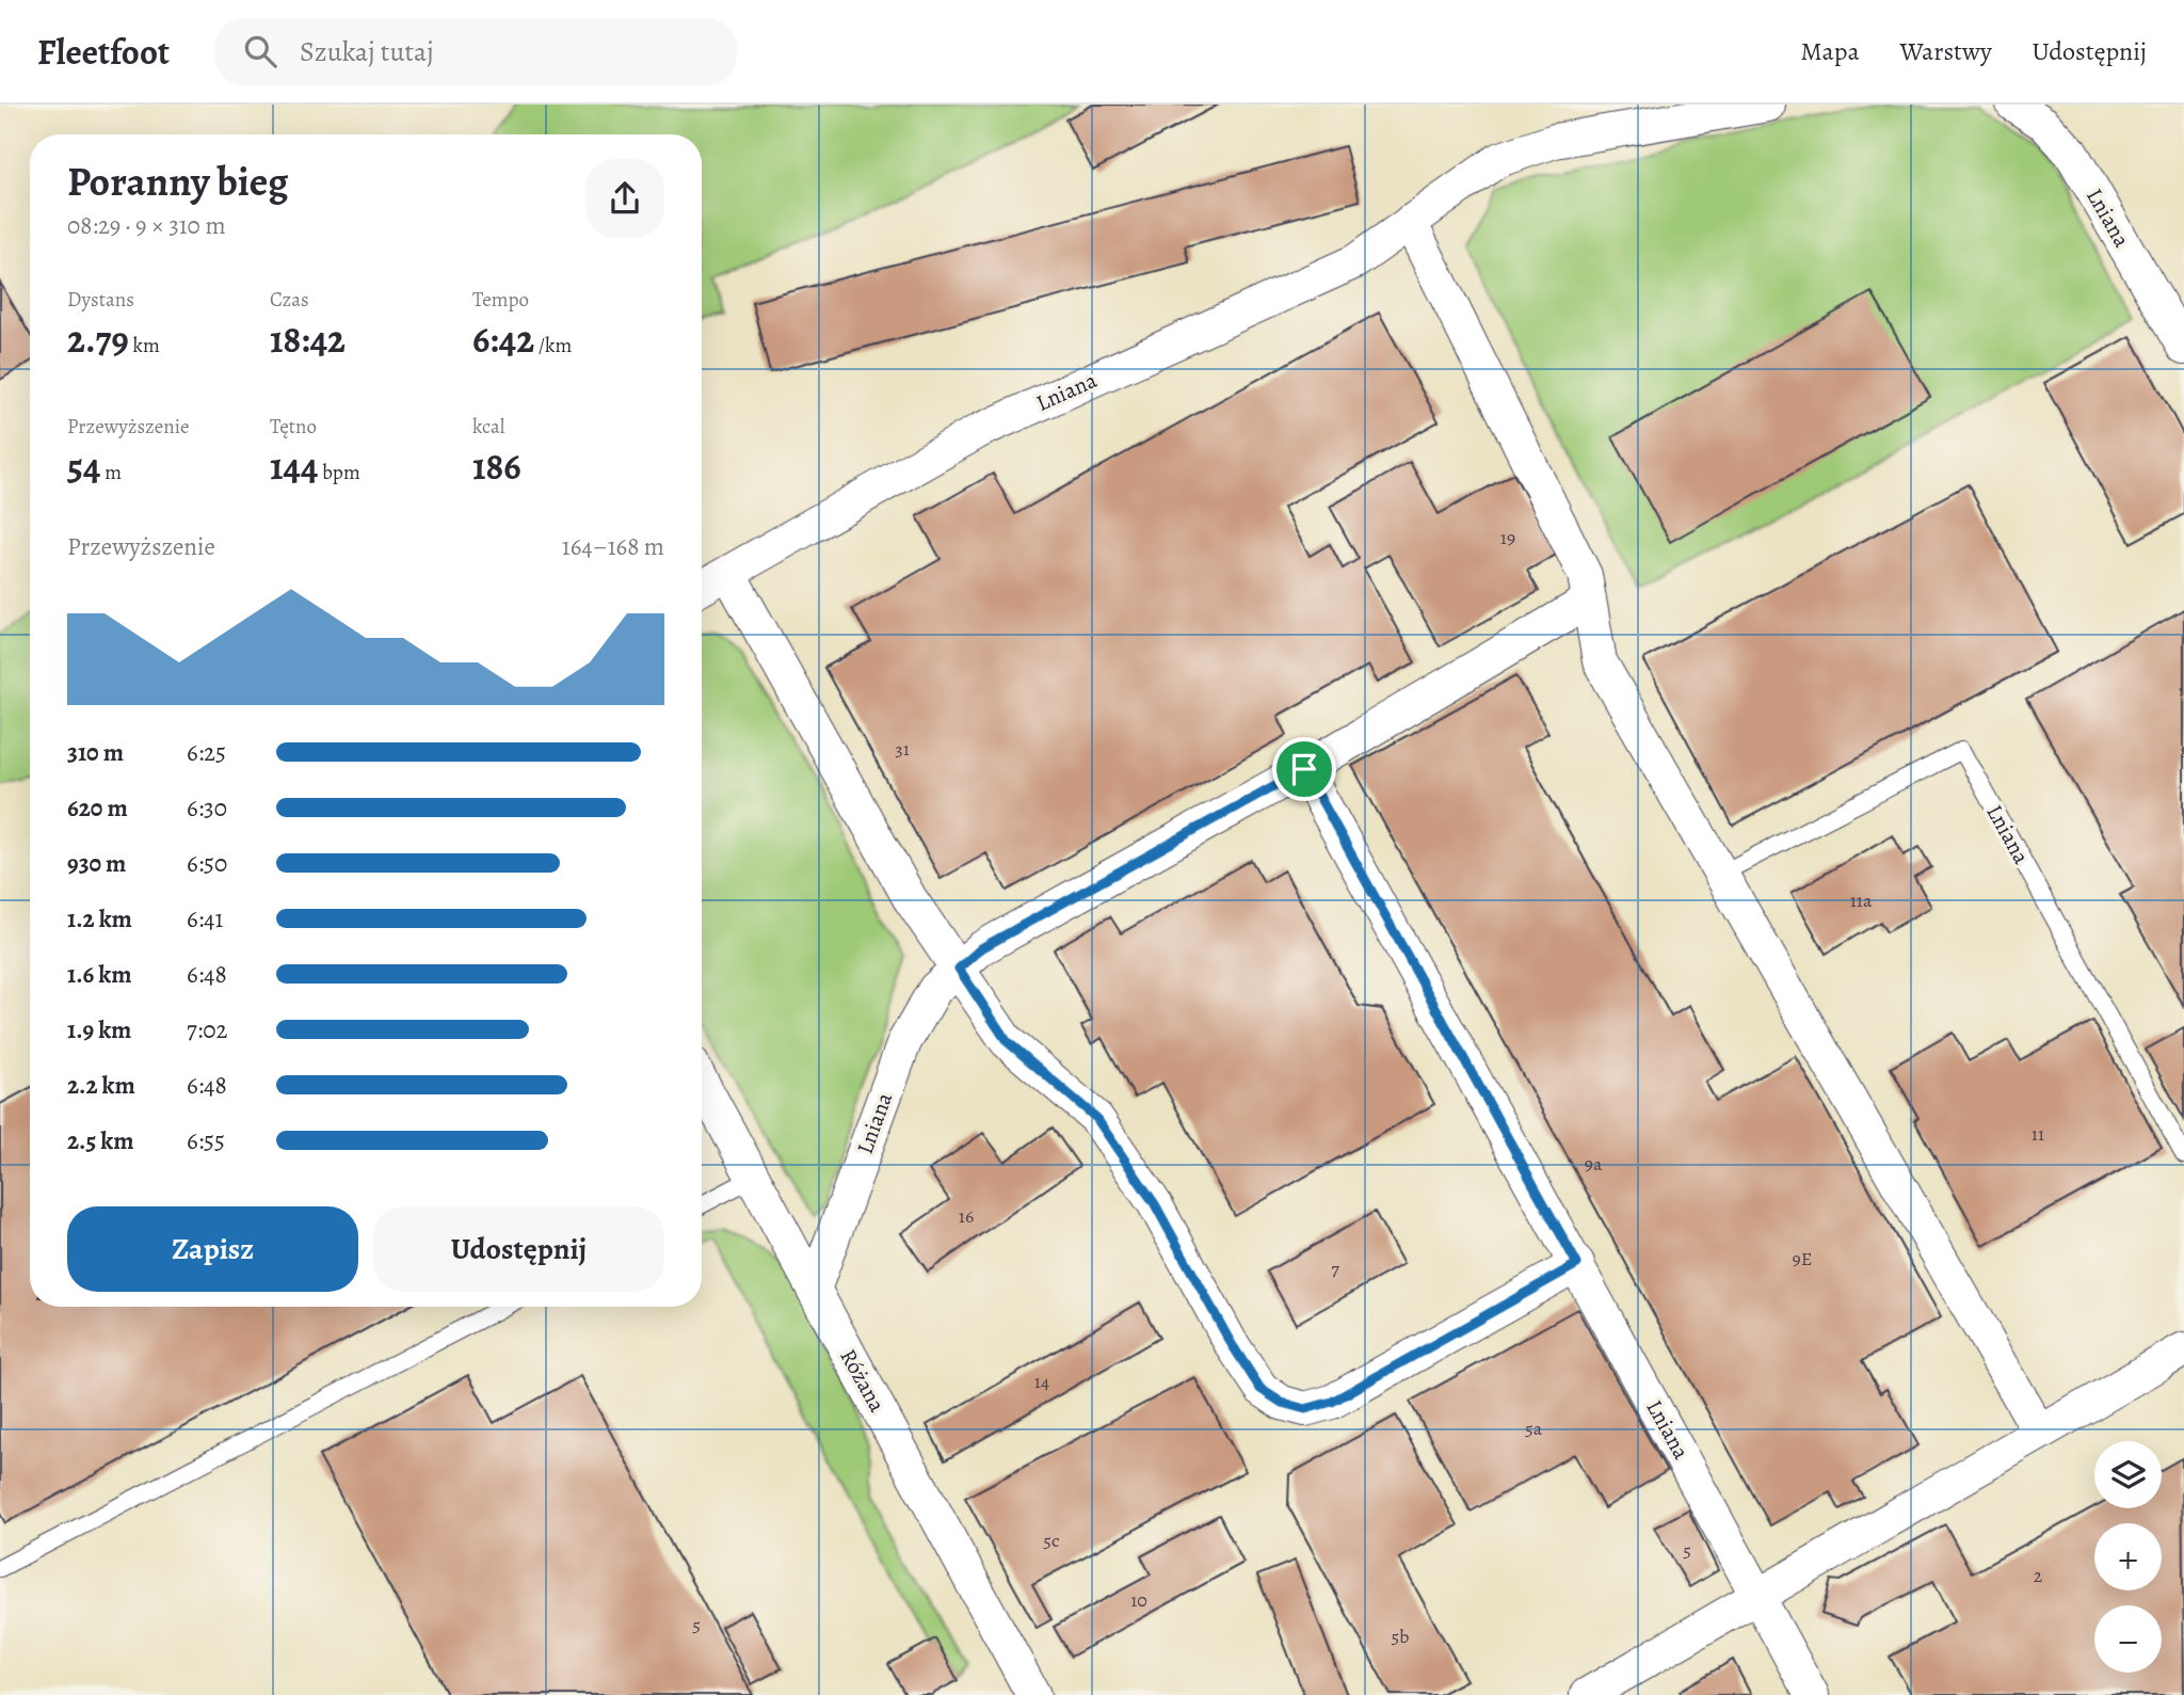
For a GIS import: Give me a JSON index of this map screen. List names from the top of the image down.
{
  "streets": {
    "street": ["Lniana", "Różana"]
  },
  "crossings": [
    ["Lniana", "Różana"]
  ],
  "house_numbers": [
    "19",
    "31",
    "11a",
    "11",
    "9a",
    "16",
    "9E",
    "7",
    "14",
    "5a",
    "5c",
    "5",
    "2",
    "10",
    "5",
    "5b"
  ],
  "page": {
    "header": "Fleetfoot",
    "search": "Szukaj tutaj",
    "nav": ["Mapa", "Warstwy", "Udostępnij"],
    "heading": ["Poranny bieg", "08:29 · 9 × 310 m"],
    "stats": [
      ["Dystans", "2.79 km"],
      ["Czas", "18:42"],
      ["Tempo", "6:42 /km"],
      ["Przewyższenie", "54 m"],
      ["Tętno", "144 bpm"],
      ["kcal", "186"]
    ],
    "chart": ["Przewyższenie", "164–168 m"],
    "list": [
      {
        "name": "310 m",
        "note": "6:25"
      },
      {
        "name": "620 m",
        "note": "6:30"
      },
      {
        "name": "930 m",
        "note": "6:50"
      },
      {
        "name": "1.2 km",
        "note": "6:41"
      },
      {
        "name": "1.6 km",
        "note": "6:48"
      },
      {
        "name": "1.9 km",
        "note": "7:02"
      },
      {
        "name": "2.2 km",
        "note": "6:48"
      },
      {
        "name": "2.5 km",
        "note": "6:55"
      }
    ],
    "buttons": ["Zapisz", "Udostępnij"],
    "map_buttons": ["+", "−"]
  }
}
